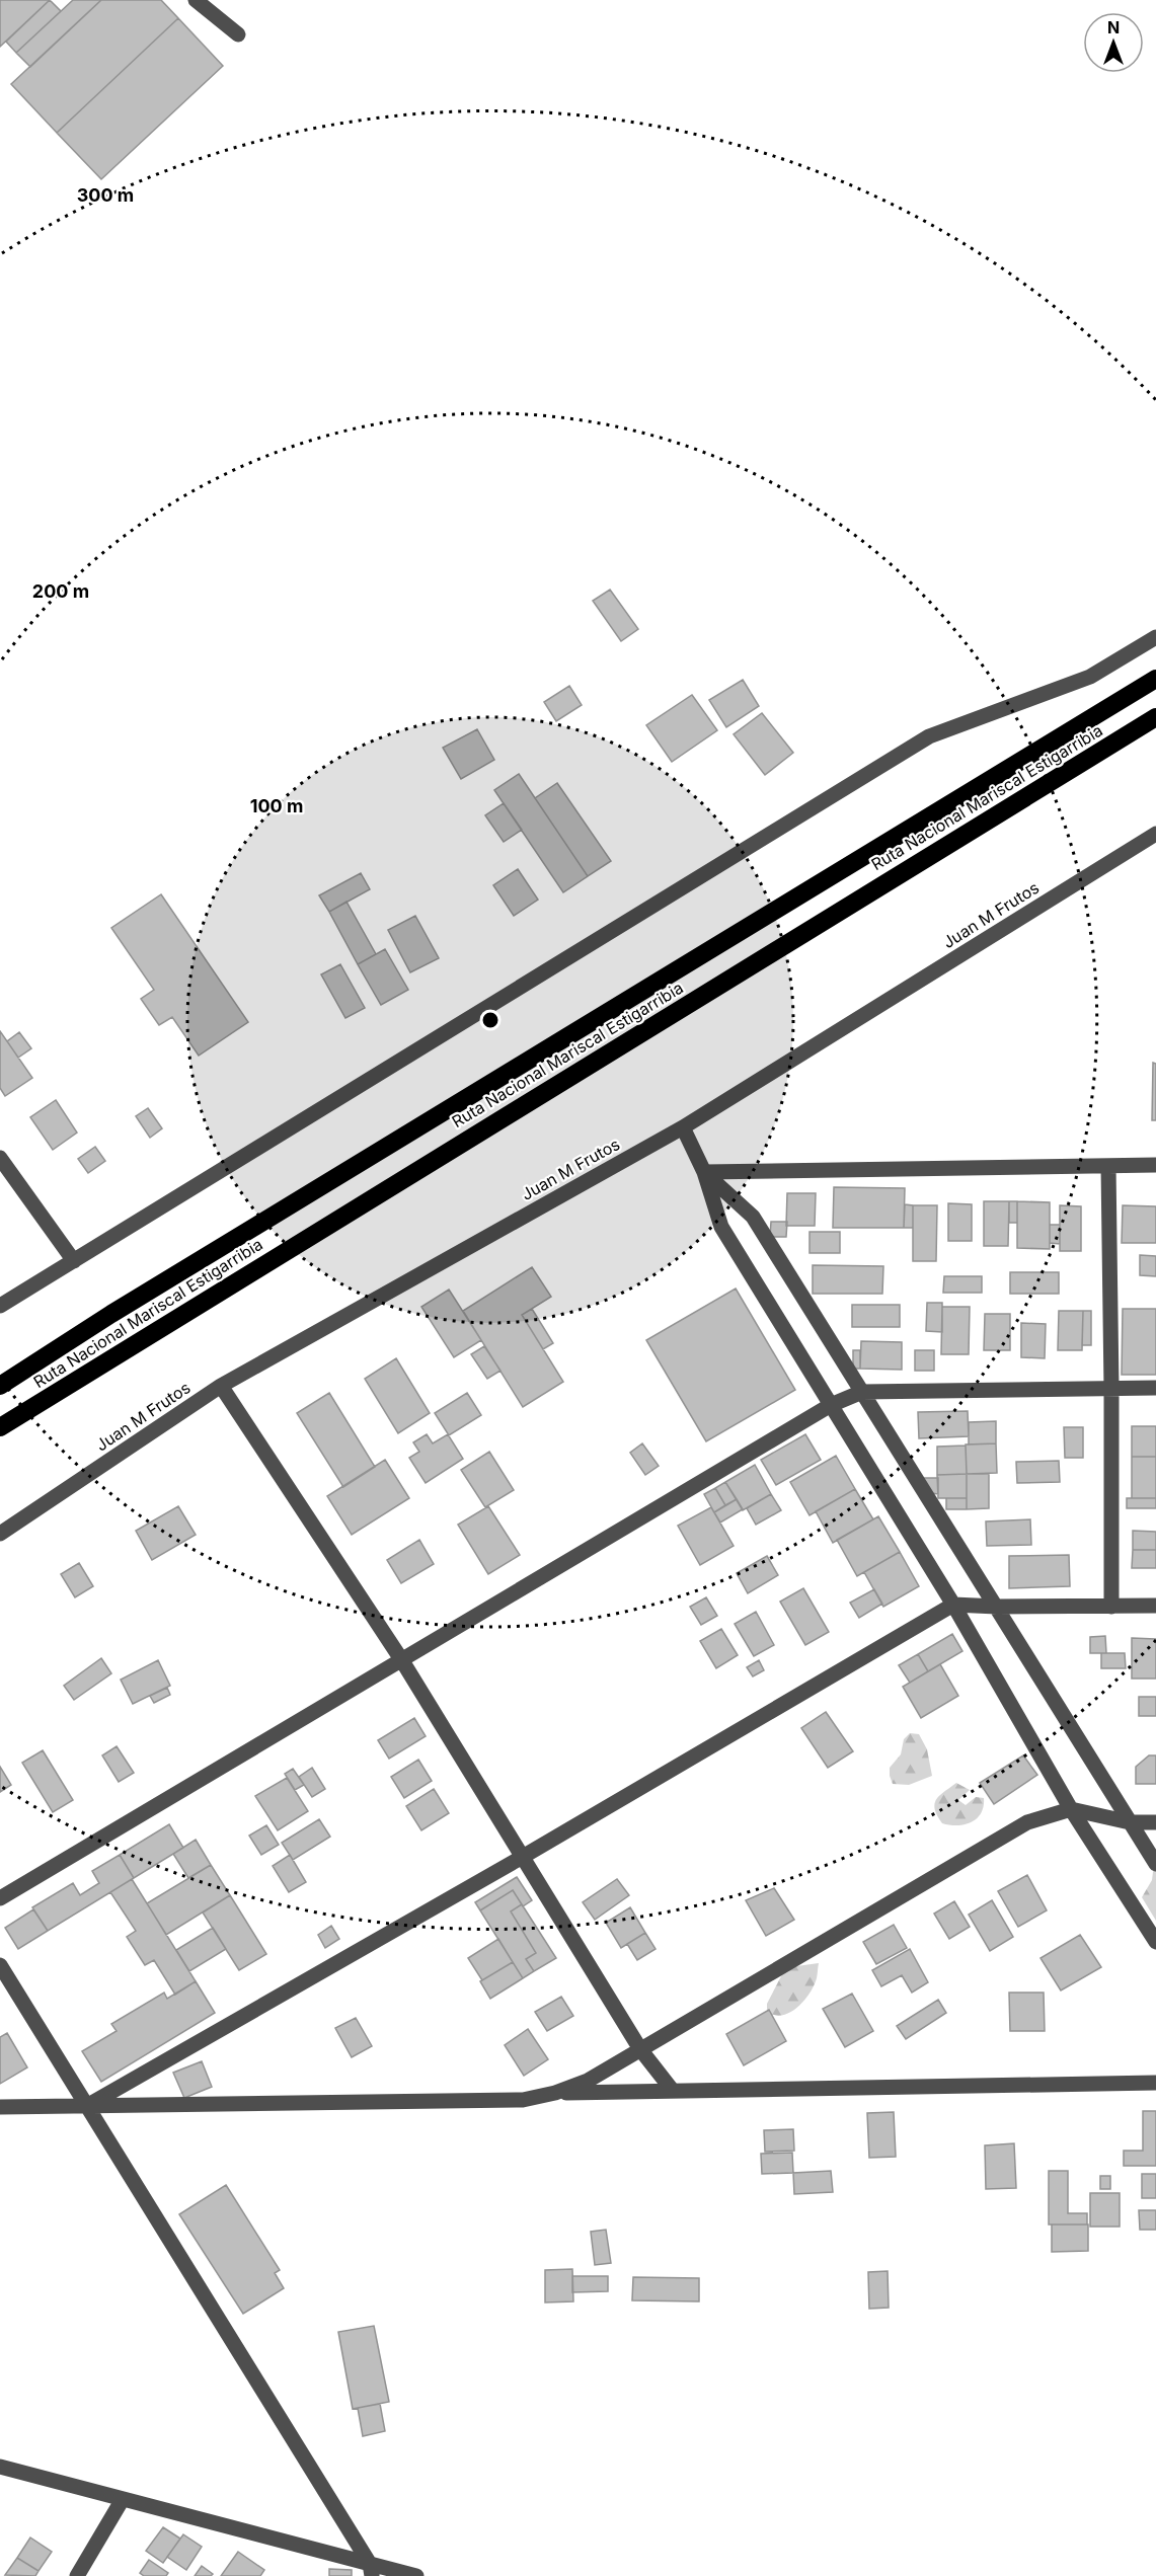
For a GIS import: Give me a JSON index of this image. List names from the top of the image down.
{
  "streets": {
    "highway": ["Ruta Nacional Mariscal Estigarribia"],
    "street": ["Juan M Frutos"]
  },
  "north": "top",
  "rings": ["300 m", "200 m", "100 m"]
}
